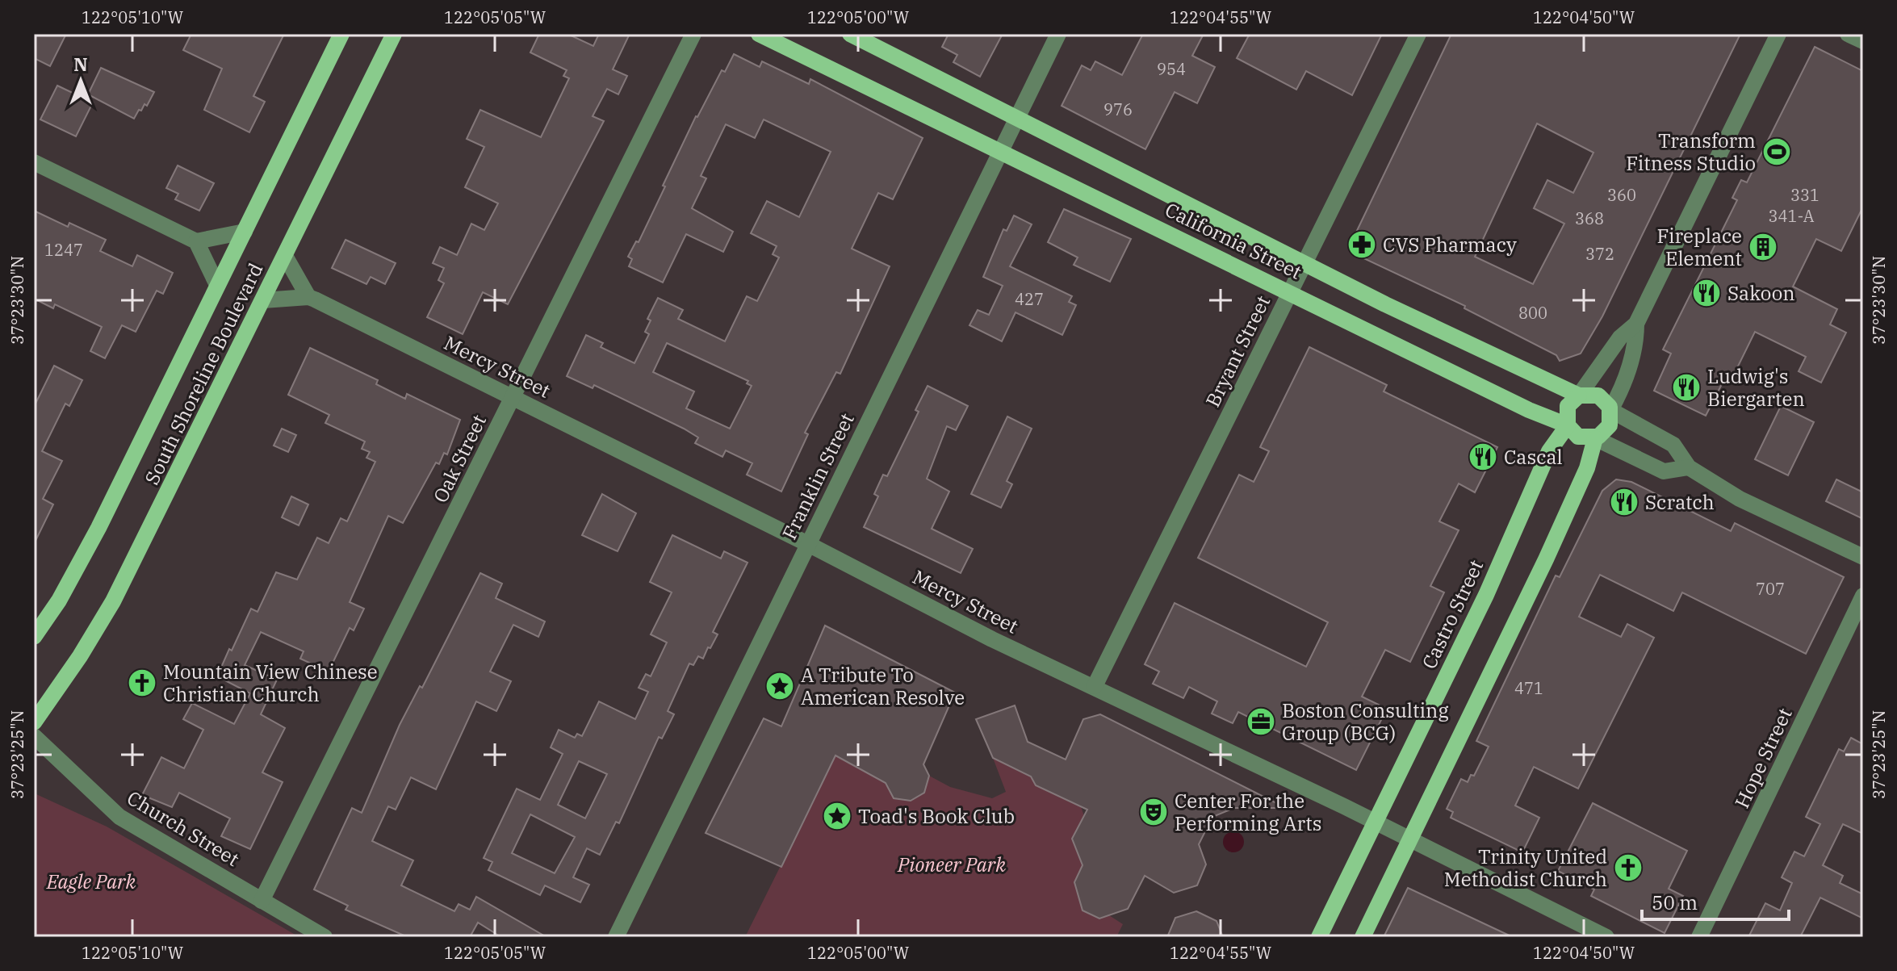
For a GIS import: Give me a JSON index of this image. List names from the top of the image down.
{
  "streets": {
    "main road": ["California Street", "South Shoreline Boulevard", "Castro Street"],
    "street": [
      "Bryant Street",
      "Mercy Street",
      "Oak Street",
      "Franklin Street",
      "Hope Street",
      "Church Street"
    ]
  },
  "crossings": [
    ["California Street", "Bryant Street"],
    ["California Street", "Franklin Street"],
    ["California Street", "Castro Street"],
    ["Bryant Street", "Mercy Street"],
    ["Mercy Street", "Oak Street"],
    ["Mercy Street", "Franklin Street"],
    ["Mercy Street", "Castro Street"],
    ["Oak Street", "Church Street"]
  ],
  "parks": ["Pioneer Park", "Eagle Park"],
  "places": {
    "sports": ["Transform Fitness Studio"],
    "pharmacy": ["CVS Pharmacy"],
    "building": ["Fireplace Element"],
    "restaurant": [
      "Sakoon",
      "Ludwig's Biergarten",
      "Cascal",
      "Scratch"
    ],
    "church": ["Mountain View Chinese Christian Church", "Trinity United Methodist Church"],
    "place": ["A Tribute To American Resolve", "Toad's Book Club"],
    "office": ["Boston Consulting Group (BCG)"],
    "theatre": ["Center For the Performing Arts"]
  },
  "house_numbers": [
    "954",
    "976",
    "360",
    "331",
    "341-A",
    "368",
    "1247",
    "372",
    "427",
    "800",
    "707",
    "471"
  ],
  "scale_bar": "50 m",
  "north": "top",
  "coordinates": [
    "122°05'10\"W",
    "122°05'05\"W",
    "122°05'00\"W",
    "122°04'55\"W",
    "122°04'50\"W",
    "37°23'30\"N",
    "37°23'25\"N"
  ]
}
